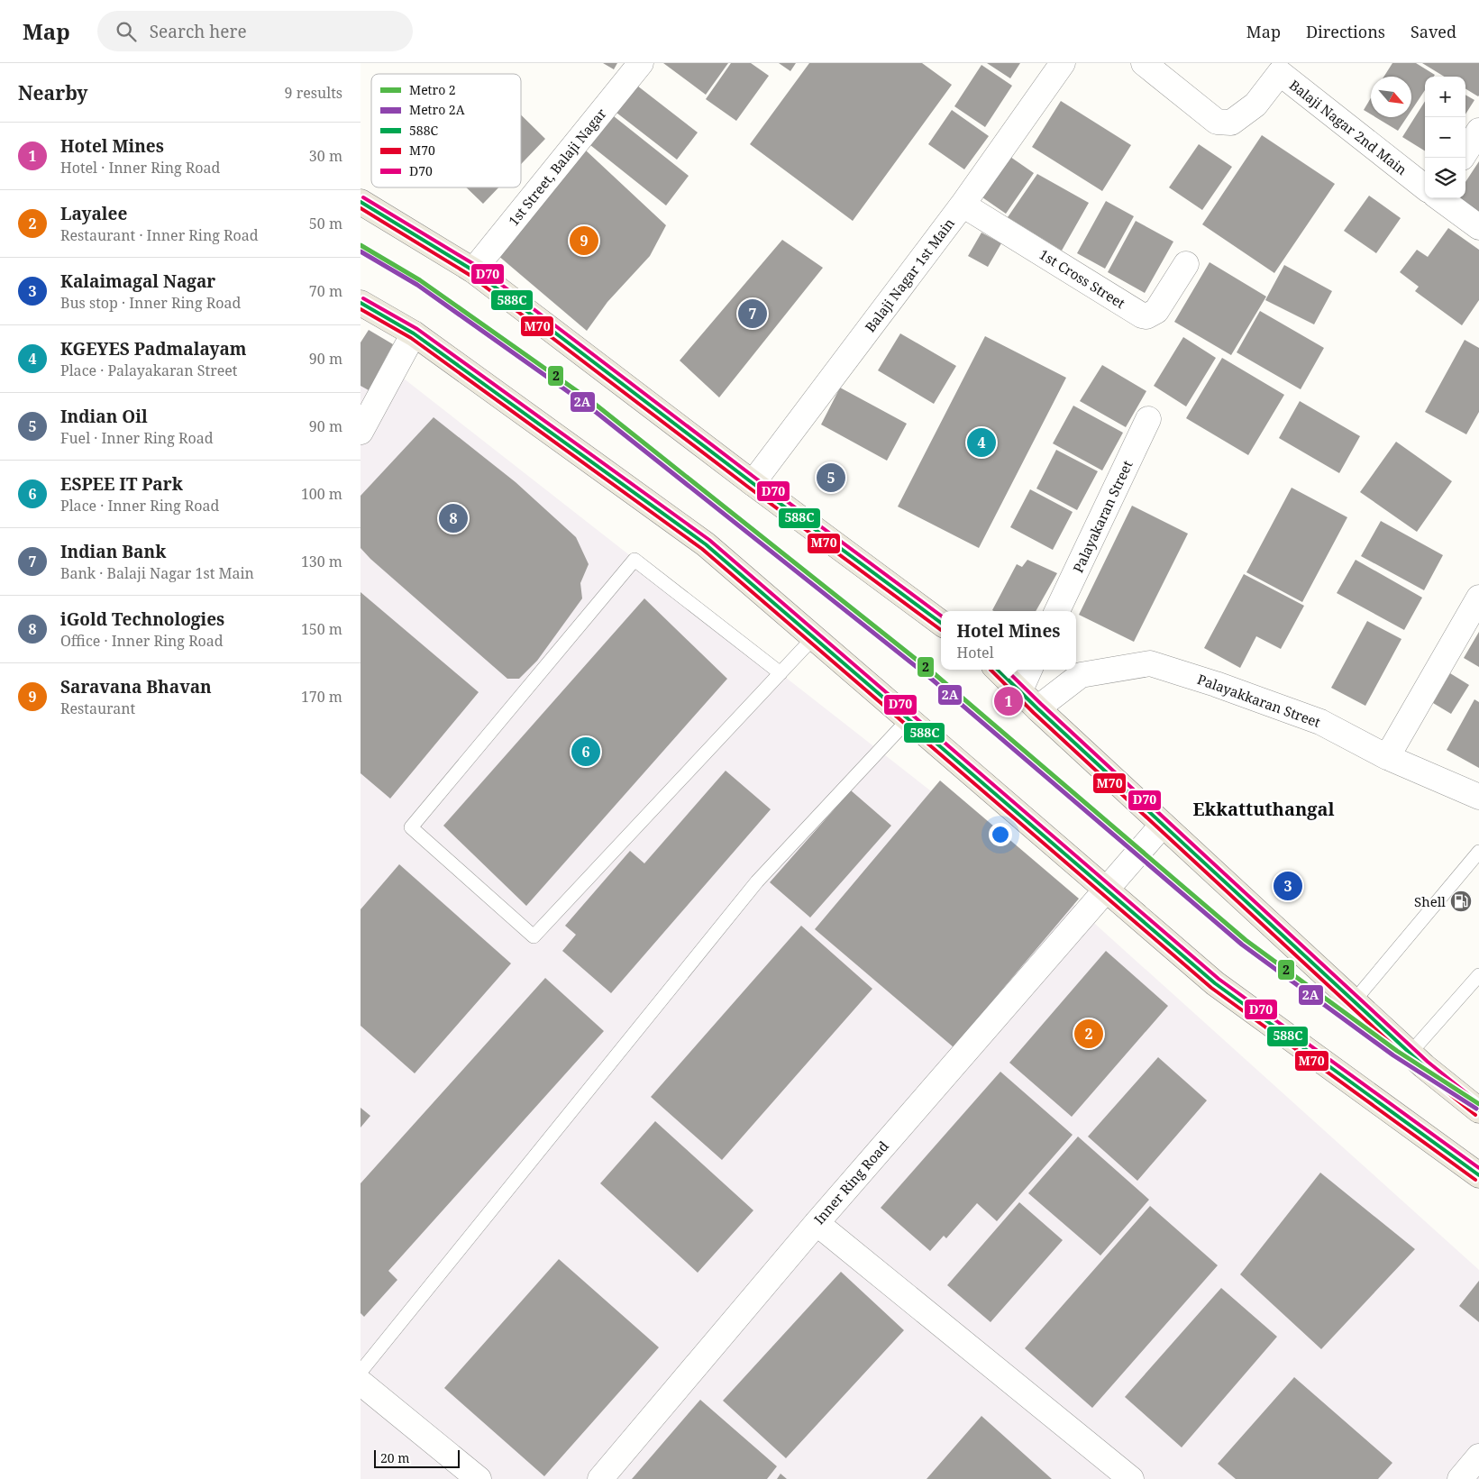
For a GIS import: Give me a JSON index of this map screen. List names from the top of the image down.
{
  "streets": {
    "street": [
      "Balaji Nagar 2nd Main",
      "1st Street, Balaji Nagar",
      "Balaji Nagar 1st Main",
      "1st Cross Street",
      "Palayakaran Street",
      "Palayakkaran Street",
      "Inner Ring Road"
    ]
  },
  "crossings": [
    ["Balaji Nagar 1st Main", "1st Cross Street"]
  ],
  "districts": ["Ekkattuthangal"],
  "places": {
    "fuel station": ["Shell"]
  },
  "lines": [
    "transit line D70",
    "transit line 588C",
    "transit line M70",
    "metro line 2",
    "metro line 2A"
  ],
  "legend": [
    "Metro 2",
    "Metro 2A",
    "588C",
    "M70",
    "D70"
  ],
  "scale_bar": "20 m",
  "north": "bottom right",
  "page": {
    "header": "Map",
    "search": "Search here",
    "nav": ["Map", "Directions", "Saved"],
    "heading": ["Nearby", "9 results"],
    "map_buttons": ["+", "−"],
    "list": [
      {
        "mark": "1",
        "name": "Hotel Mines",
        "note": "Hotel · Inner Ring Road",
        "value": "30 m"
      },
      {
        "mark": "2",
        "name": "Layalee",
        "note": "Restaurant · Inner Ring Road",
        "value": "50 m"
      },
      {
        "mark": "3",
        "name": "Kalaimagal Nagar",
        "note": "Bus stop · Inner Ring Road",
        "value": "70 m"
      },
      {
        "mark": "4",
        "name": "KGEYES Padmalayam",
        "note": "Place · Palayakaran Street",
        "value": "90 m"
      },
      {
        "mark": "5",
        "name": "Indian Oil",
        "note": "Fuel · Inner Ring Road",
        "value": "90 m"
      },
      {
        "mark": "6",
        "name": "ESPEE IT Park",
        "note": "Place · Inner Ring Road",
        "value": "100 m"
      },
      {
        "mark": "7",
        "name": "Indian Bank",
        "note": "Bank · Balaji Nagar 1st Main",
        "value": "130 m"
      },
      {
        "mark": "8",
        "name": "iGold Technologies",
        "note": "Office · Inner Ring Road",
        "value": "150 m"
      },
      {
        "mark": "9",
        "name": "Saravana Bhavan",
        "note": "Restaurant",
        "value": "170 m"
      }
    ],
    "pins": [
      "9",
      "7",
      "4",
      "5",
      "8",
      "1",
      "6",
      "3",
      "2"
    ],
    "popup": ["Hotel Mines", "Hotel"],
    "scale": "20 m"
  }
}
